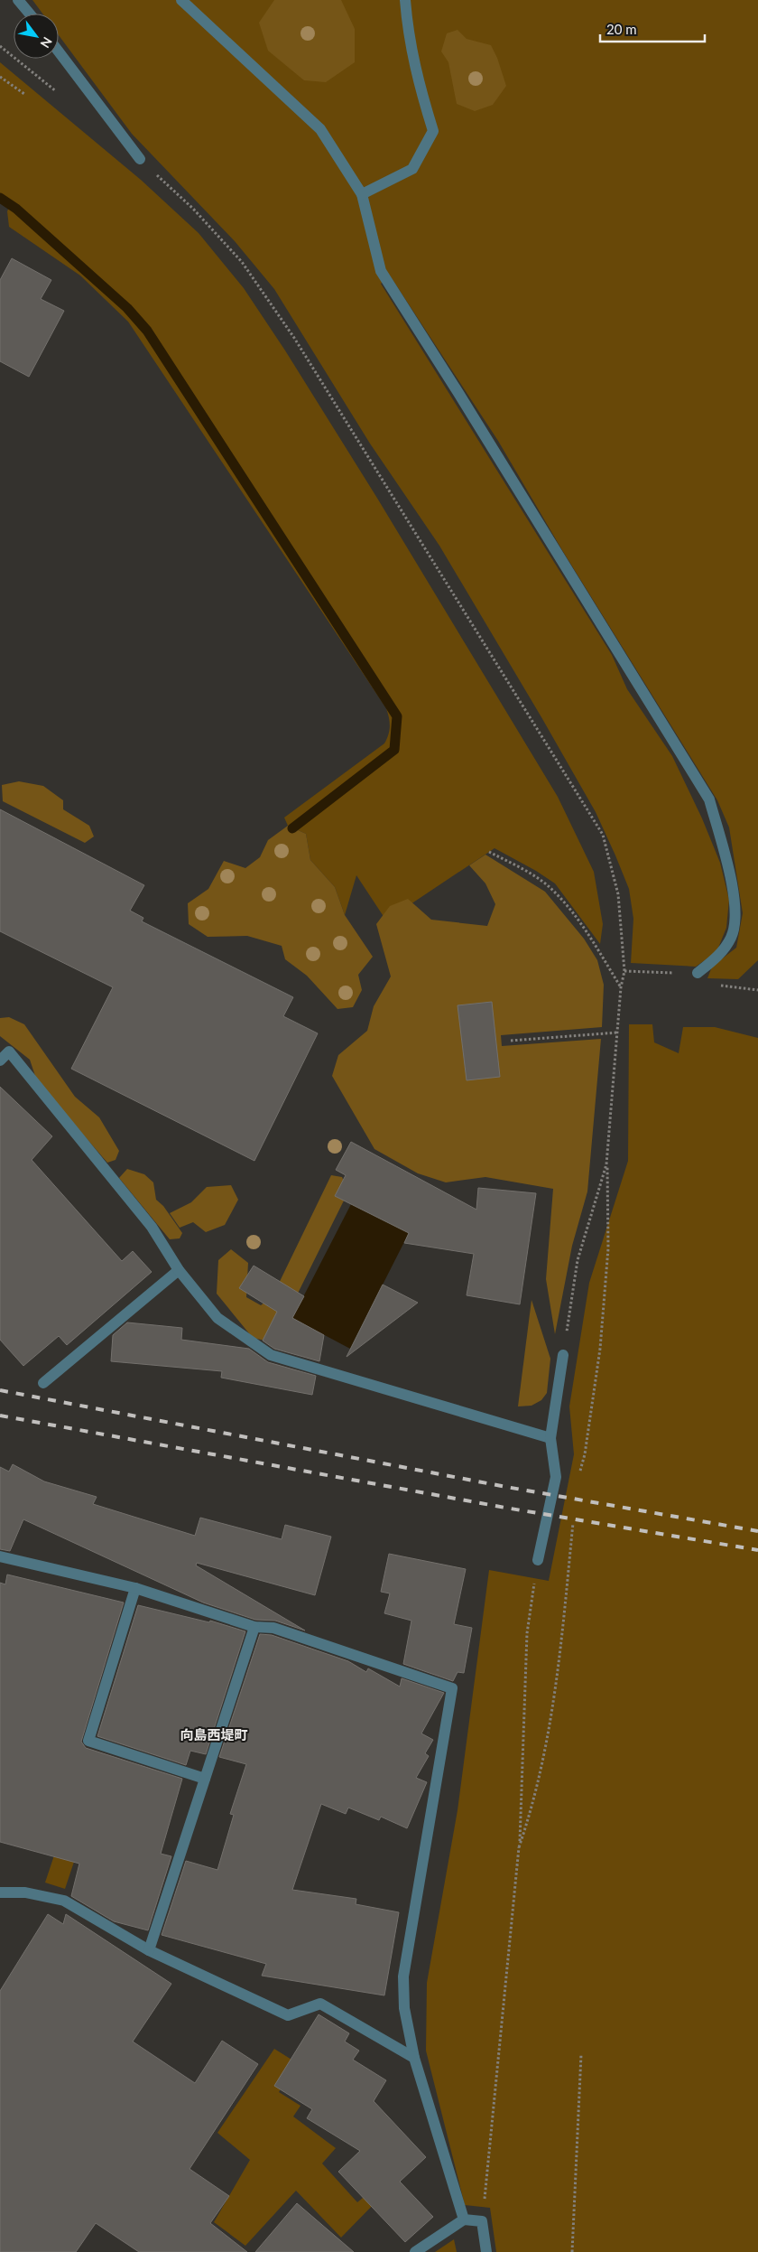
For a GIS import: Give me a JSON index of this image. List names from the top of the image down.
{
  "districts": ["向島西堤町"],
  "scale_bar": "20 m",
  "north": "bottom right"
}
